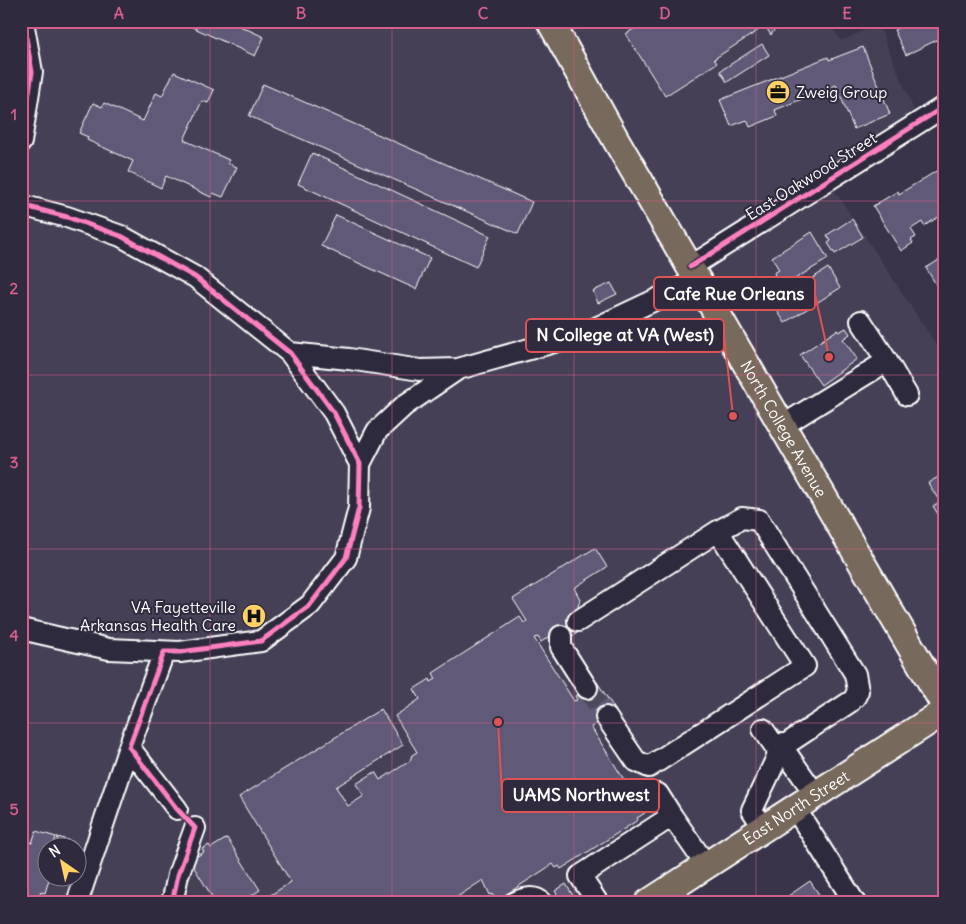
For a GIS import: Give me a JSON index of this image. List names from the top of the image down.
{
  "streets": {
    "main road": ["North College Avenue", "East North Street"],
    "street": ["East Oakwood Street"]
  },
  "crossings": [
    ["East Oakwood Street", "North College Avenue"]
  ],
  "places": {
    "office": ["Zweig Group"],
    "other": ["Cafe Rue Orleans", "N College at VA (West)", "UAMS Northwest"],
    "hospital": ["VA Fayetteville Arkansas Health Care"]
  },
  "north": "top left",
  "grid": {
    "columns": [
      "A",
      "B",
      "C",
      "D",
      "E"
    ],
    "rows": [
      "1",
      "2",
      "3",
      "4",
      "5"
    ]
  }
}
